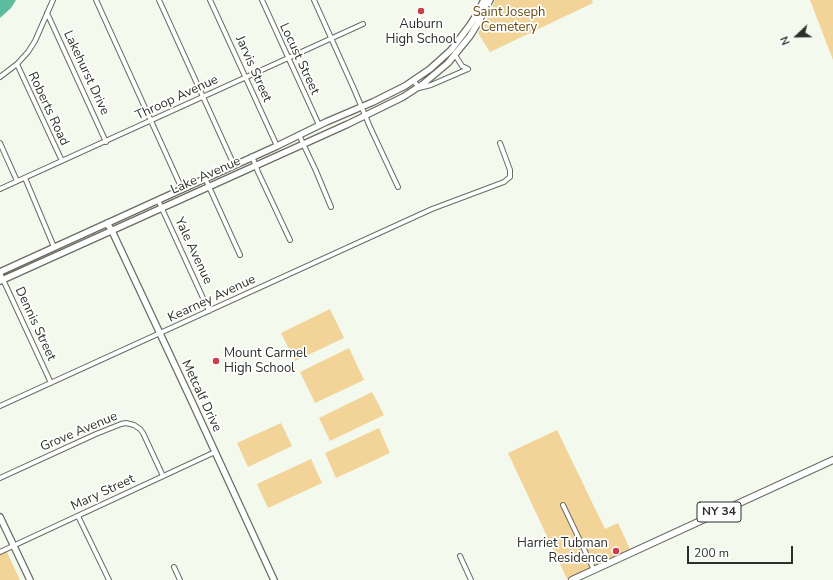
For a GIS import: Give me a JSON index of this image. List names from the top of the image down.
{
  "streets": {
    "main road": ["Lake Avenue", "Metcalf Drive", "NY 34"],
    "street": [
      "Locust Street",
      "Jarvis Street",
      "Lakehurst Drive",
      "Throop Avenue",
      "Roberts Road",
      "Yale Avenue",
      "Kearney Avenue",
      "Dennis Street",
      "Grove Avenue",
      "Mary Street"
    ]
  },
  "crossings": [
    ["Locust Street", "Throop Avenue"],
    ["Locust Street", "Lake Avenue"],
    ["Jarvis Street", "Throop Avenue"],
    ["Jarvis Street", "Lake Avenue"],
    ["Lakehurst Drive", "Throop Avenue"],
    ["Throop Avenue", "Roberts Road"],
    ["Lake Avenue", "Yale Avenue"],
    ["Lake Avenue", "Dennis Street"],
    ["Lake Avenue", "Metcalf Drive"],
    ["Yale Avenue", "Kearney Avenue"],
    ["Kearney Avenue", "Dennis Street"],
    ["Kearney Avenue", "Metcalf Drive"],
    ["Metcalf Drive", "Mary Street"],
    ["Grove Avenue", "Mary Street"]
  ],
  "parks": ["Saint Joseph Cemetery"],
  "places": ["Auburn High School", "Mount Carmel High School", "Harriet Tubman Residence"],
  "scale_bar": "200 m",
  "north": "left"
}
